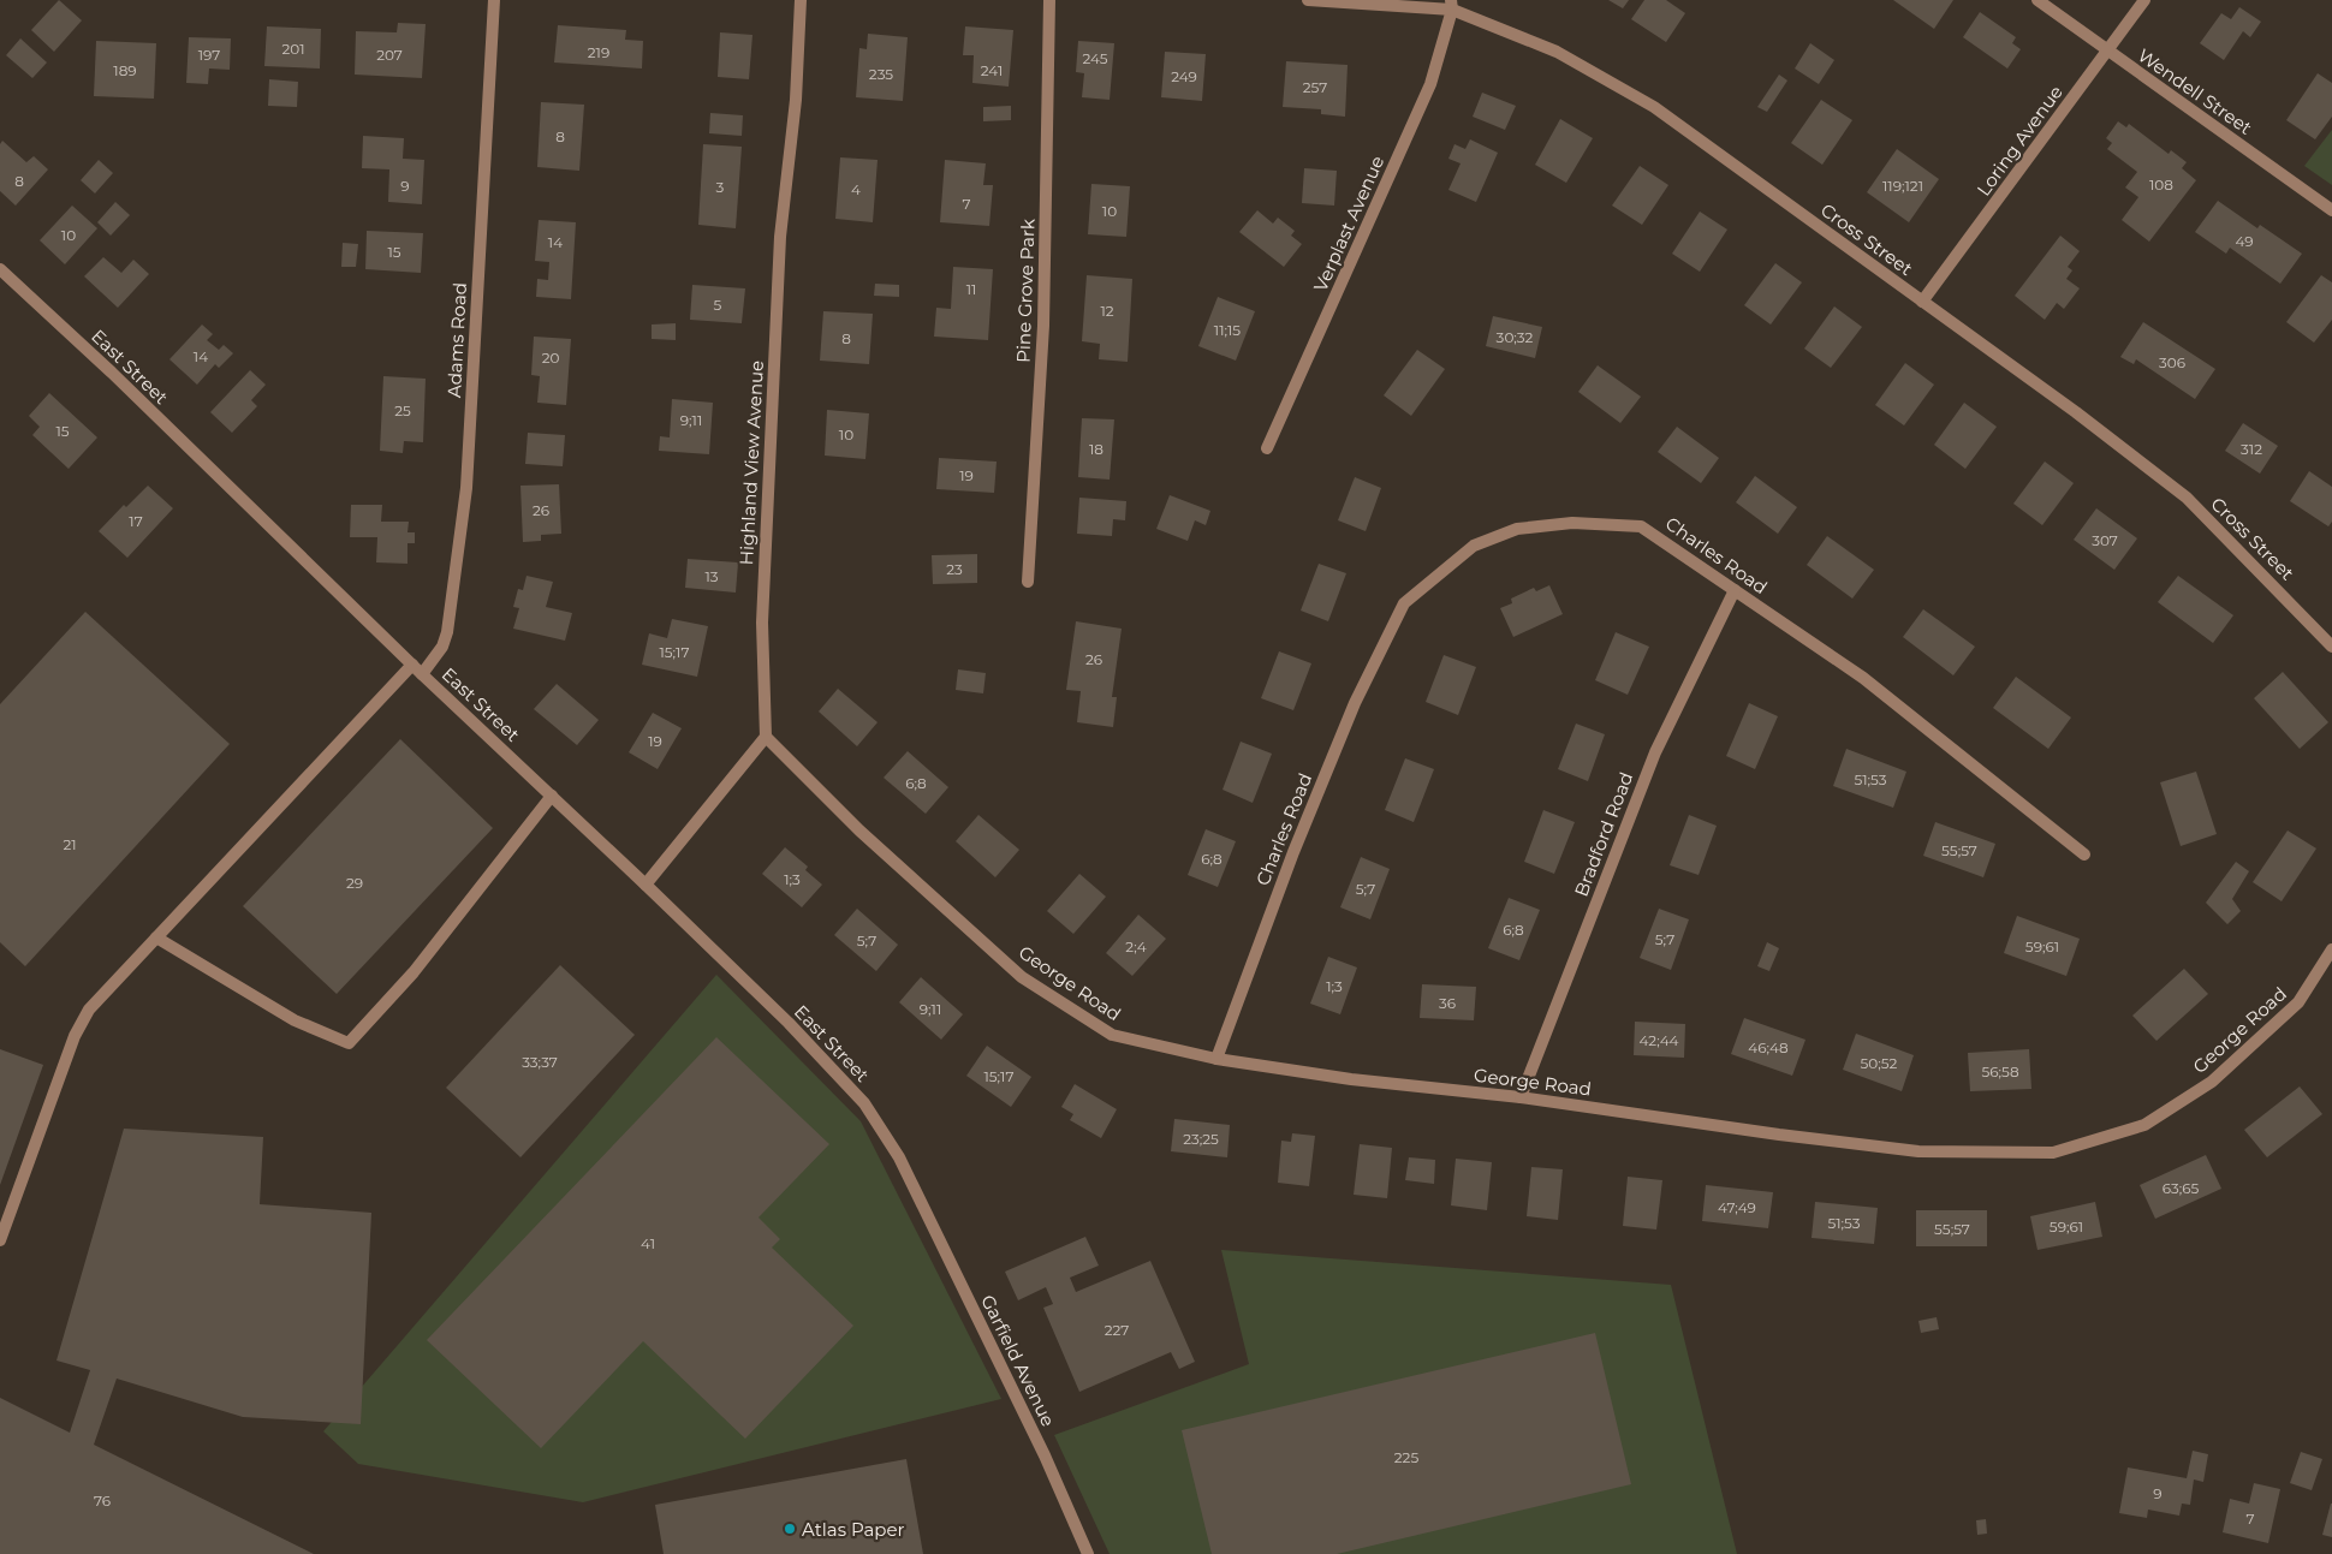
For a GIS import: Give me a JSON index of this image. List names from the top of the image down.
{
  "streets": {
    "street": [
      "Wendell Street",
      "Loring Avenue",
      "Verplast Avenue",
      "Cross Street",
      "Pine Grove Park",
      "Adams Road",
      "East Street",
      "Highland View Avenue",
      "Charles Road",
      "Bradford Road",
      "George Road",
      "Garfield Avenue"
    ]
  },
  "crossings": [
    ["Wendell Street", "Loring Avenue"],
    ["Loring Avenue", "Cross Street"],
    ["Verplast Avenue", "Cross Street"],
    ["Adams Road", "East Street"],
    ["East Street", "Garfield Avenue"],
    ["Highland View Avenue", "George Road"],
    ["Charles Road", "Bradford Road"],
    ["Charles Road", "George Road"],
    ["Bradford Road", "George Road"]
  ],
  "places": ["Atlas Paper"],
  "house_numbers": [
    "201",
    "219",
    "197",
    "207",
    "245",
    "189",
    "241",
    "235",
    "249",
    "257",
    "8",
    "8",
    "108",
    "9",
    "119;121",
    "3",
    "4",
    "7",
    "10",
    "10",
    "49",
    "14",
    "15",
    "11",
    "5",
    "12",
    "11;15",
    "30;32",
    "8",
    "14",
    "20",
    "306",
    "25",
    "9;11",
    "15",
    "10",
    "18",
    "312",
    "19",
    "26",
    "17",
    "307",
    "23",
    "13",
    "15;17",
    "26",
    "19",
    "51;53",
    "6;8",
    "21",
    "55;57",
    "6;8",
    "1;3",
    "29",
    "5;7",
    "6;8",
    "5;7",
    "5;7",
    "2;4",
    "59;61",
    "1;3",
    "36",
    "9;11",
    "42;44",
    "46;48",
    "33;37",
    "50;52",
    "56;58",
    "15;17",
    "23;25",
    "63;65",
    "47;49",
    "51;53",
    "59;61",
    "55;57",
    "41",
    "227",
    "225",
    "9",
    "76",
    "7"
  ]
}
